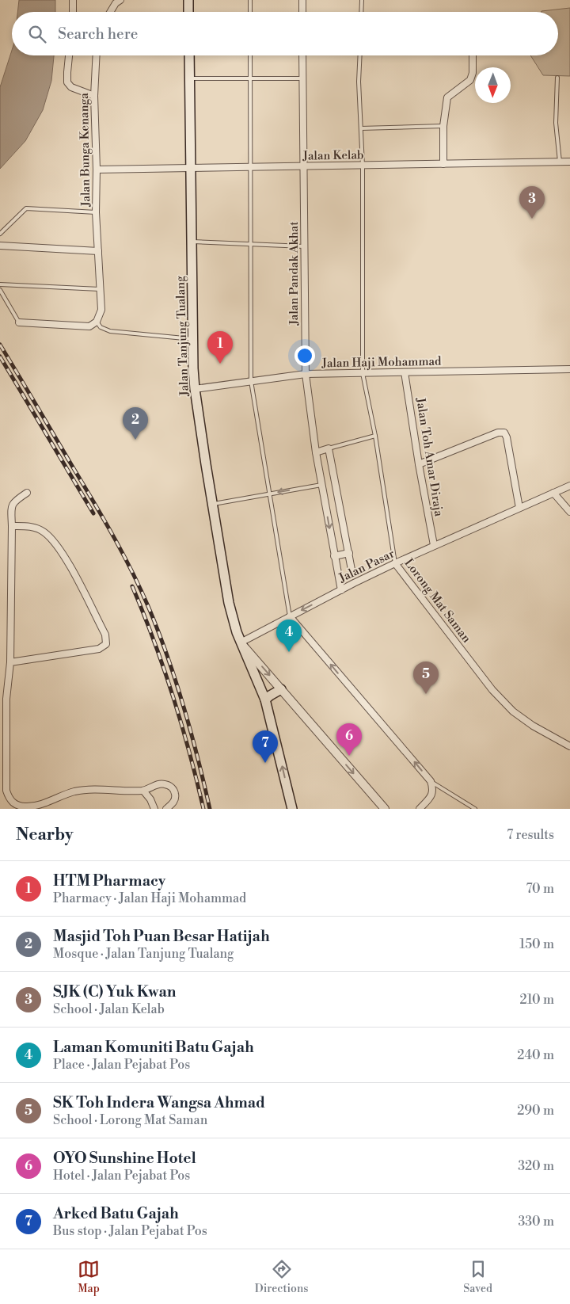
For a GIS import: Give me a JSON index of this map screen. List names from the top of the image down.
{
  "streets": {
    "main road": ["Jalan Tanjung Tualang"],
    "street": [
      "Jalan Bunga Kenanga",
      "Jalan Kelab",
      "Jalan Pandak Akhat",
      "Jalan Haji Mohammad",
      "Jalan Toh Amar Diraja",
      "Jalan Pasar",
      "Lorong Mat Saman"
    ]
  },
  "crossings": [
    ["Jalan Bunga Kenanga", "Jalan Kelab"],
    ["Jalan Kelab", "Jalan Pandak Akhat"],
    ["Jalan Kelab", "Jalan Tanjung Tualang"],
    ["Jalan Kelab", "Lorong Mat Saman"],
    ["Jalan Pandak Akhat", "Jalan Haji Mohammad"],
    ["Jalan Pandak Akhat", "Jalan Pasar"],
    ["Jalan Tanjung Tualang", "Jalan Haji Mohammad"],
    ["Jalan Tanjung Tualang", "Jalan Pasar"],
    ["Jalan Haji Mohammad", "Jalan Toh Amar Diraja"],
    ["Jalan Haji Mohammad", "Lorong Mat Saman"],
    ["Jalan Toh Amar Diraja", "Jalan Pasar"],
    ["Jalan Pasar", "Lorong Mat Saman"]
  ],
  "north": "bottom",
  "page": {
    "search": "Search here",
    "pins": [
      "3",
      "1",
      "2",
      "4",
      "5",
      "6",
      "7"
    ],
    "heading": ["Nearby", "7 results"],
    "list": [
      {
        "mark": "1",
        "name": "HTM Pharmacy",
        "note": "Pharmacy · Jalan Haji Mohammad",
        "value": "70 m"
      },
      {
        "mark": "2",
        "name": "Masjid Toh Puan Besar Hatijah",
        "note": "Mosque · Jalan Tanjung Tualang",
        "value": "150 m"
      },
      {
        "mark": "3",
        "name": "SJK (C) Yuk Kwan",
        "note": "School · Jalan Kelab",
        "value": "210 m"
      },
      {
        "mark": "4",
        "name": "Laman Komuniti Batu Gajah",
        "note": "Place · Jalan Pejabat Pos",
        "value": "240 m"
      },
      {
        "mark": "5",
        "name": "SK Toh Indera Wangsa Ahmad",
        "note": "School · Lorong Mat Saman",
        "value": "290 m"
      },
      {
        "mark": "6",
        "name": "OYO Sunshine Hotel",
        "note": "Hotel · Jalan Pejabat Pos",
        "value": "320 m"
      },
      {
        "mark": "7",
        "name": "Arked Batu Gajah",
        "note": "Bus stop · Jalan Pejabat Pos",
        "value": "330 m"
      }
    ],
    "nav": ["Map", "Directions", "Saved"]
  }
}
